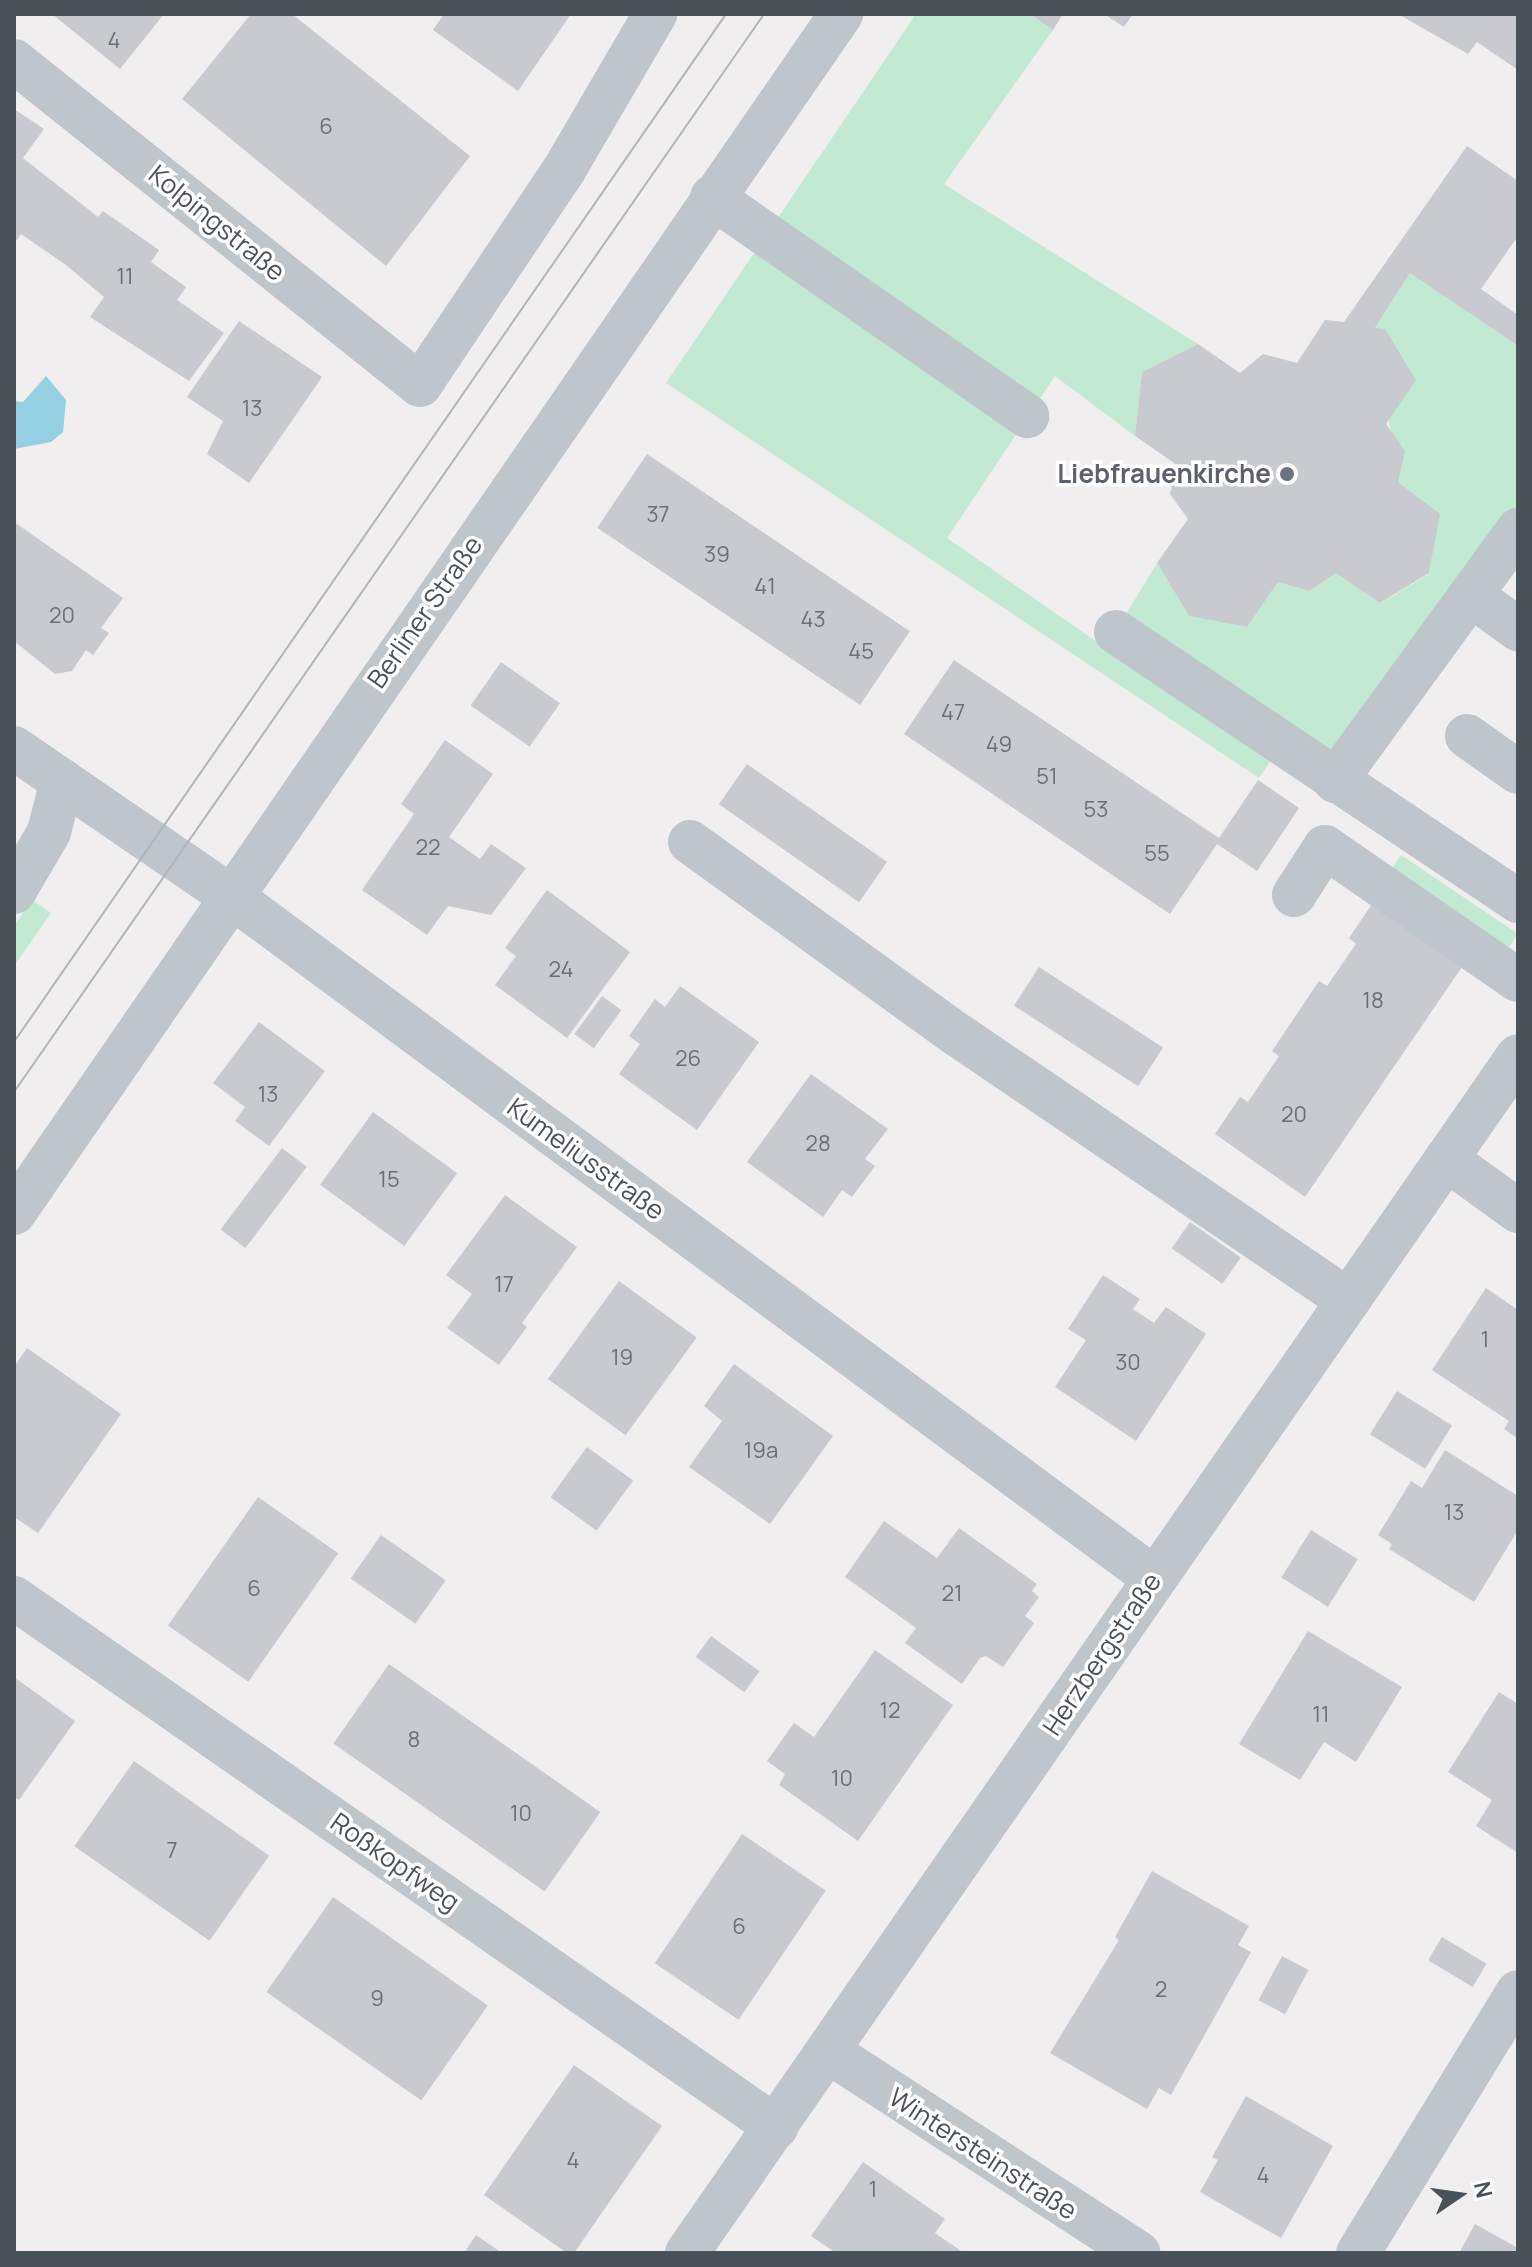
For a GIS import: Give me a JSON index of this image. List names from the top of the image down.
{
  "streets": {
    "street": [
      "Kolpingstraße",
      "Berliner Straße",
      "Kumeliusstraße",
      "Herzbergstraße",
      "Roßkopfweg",
      "Wintersteinstraße"
    ]
  },
  "crossings": [
    ["Berliner Straße", "Kumeliusstraße"],
    ["Kumeliusstraße", "Herzbergstraße"],
    ["Herzbergstraße", "Roßkopfweg"],
    ["Herzbergstraße", "Wintersteinstraße"]
  ],
  "places": ["Liebfrauenkirche"],
  "house_numbers": [
    "4",
    "6",
    "11",
    "13",
    "37",
    "39",
    "41",
    "20",
    "43",
    "45",
    "47",
    "49",
    "51",
    "53",
    "22",
    "55",
    "24",
    "18",
    "26",
    "13",
    "20",
    "28",
    "15",
    "17",
    "1",
    "19",
    "30",
    "19a",
    "13",
    "6",
    "21",
    "12",
    "11",
    "8",
    "10",
    "10",
    "7",
    "6",
    "2",
    "9",
    "4",
    "4",
    "1"
  ],
  "north": "right"
}
